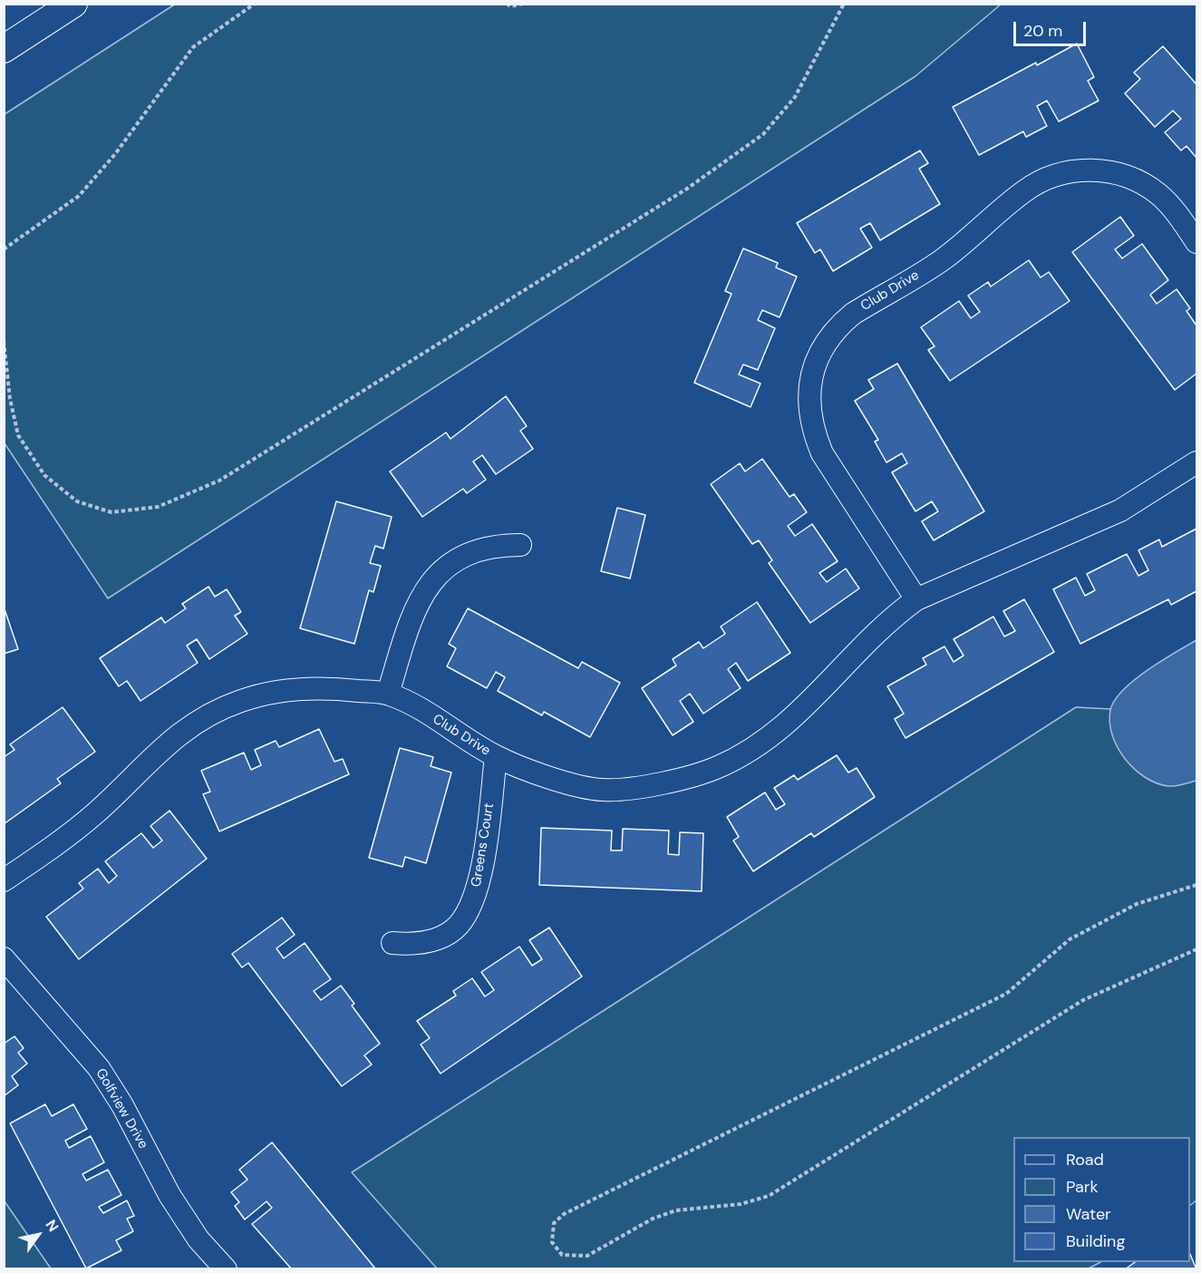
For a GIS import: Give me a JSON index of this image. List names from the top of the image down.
{
  "streets": {
    "street": ["Club Drive", "Greens Court", "Golfview Drive"]
  },
  "crossings": [
    ["Club Drive", "Greens Court"]
  ],
  "legend": [
    "Road",
    "Park",
    "Water",
    "Building"
  ],
  "scale_bar": "20 m",
  "north": "top right"
}
